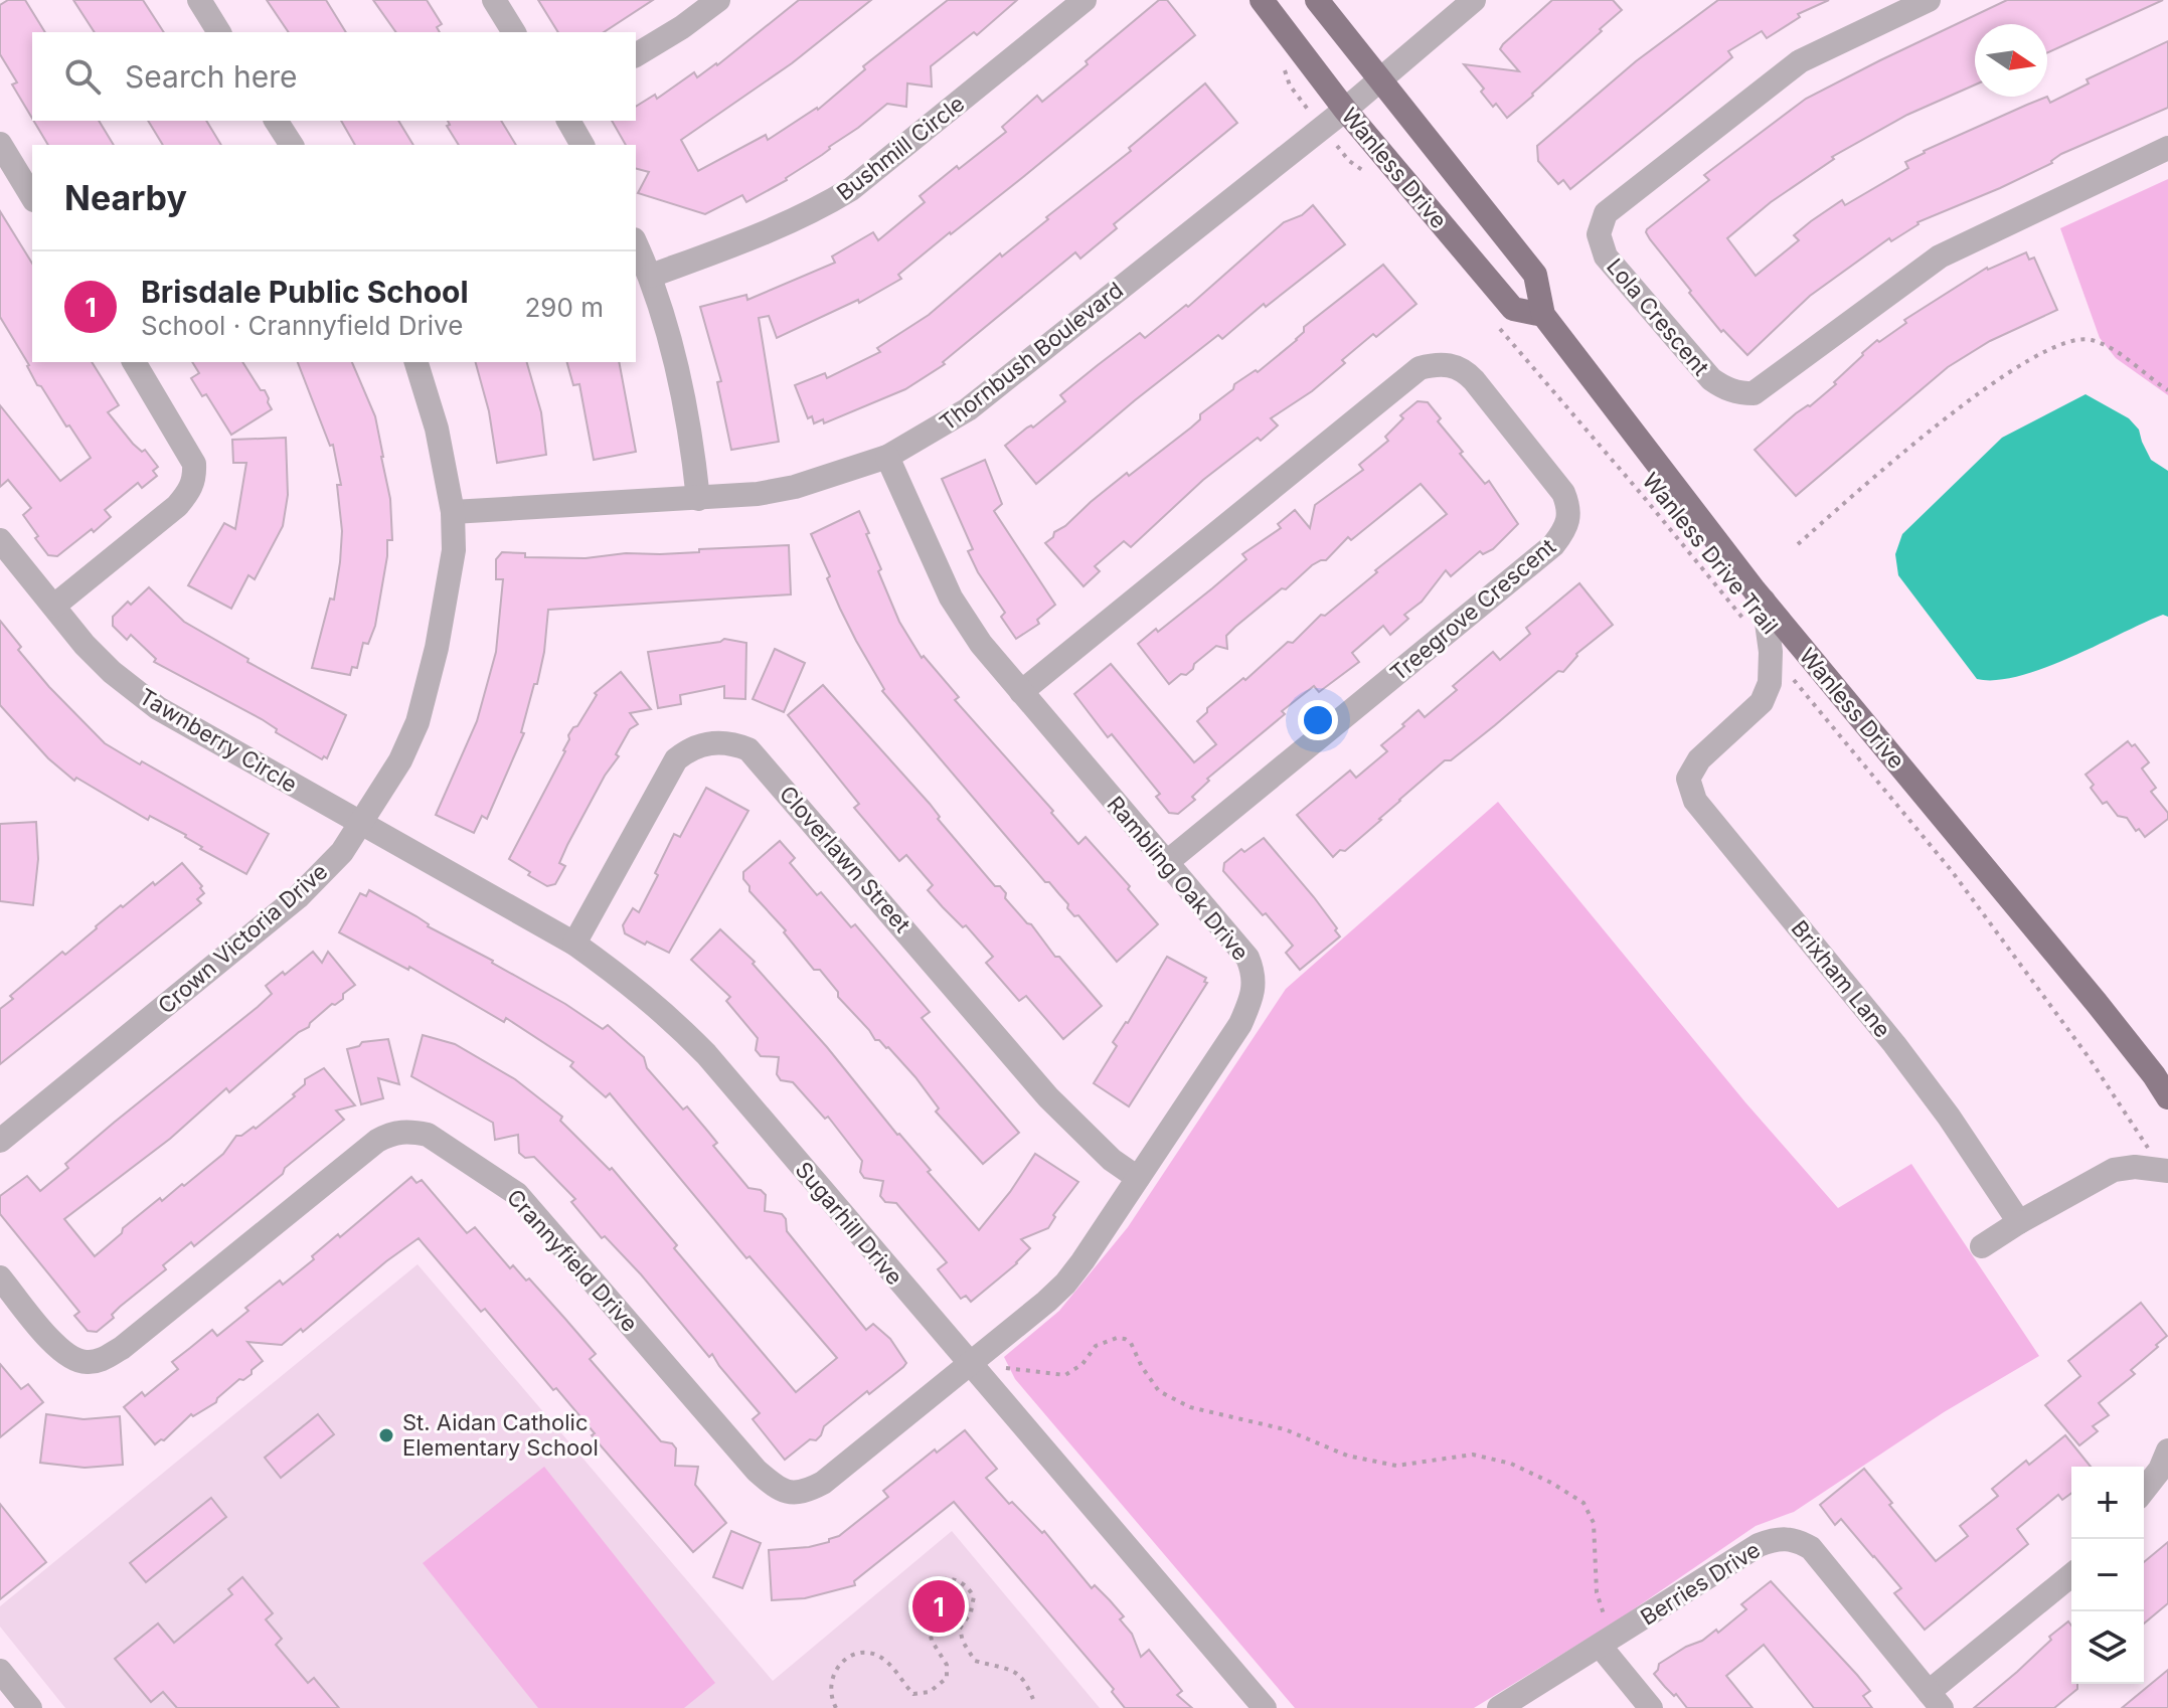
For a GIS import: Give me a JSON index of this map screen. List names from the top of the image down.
{
  "streets": {
    "main road": ["Wanless Drive"],
    "street": [
      "Bushmill Circle",
      "Lola Crescent",
      "Thornbush Boulevard",
      "Treegrove Crescent",
      "Tawnberry Circle",
      "Cloverlawn Street",
      "Rambling Oak Drive",
      "Crown Victoria Drive",
      "Brixham Lane",
      "Sugarhill Drive",
      "Crannyfield Drive",
      "Berries Drive"
    ],
    "path": ["Wanless Drive Trail"]
  },
  "crossings": [
    ["Wanless Drive", "Thornbush Boulevard"],
    ["Wanless Drive", "Brixham Lane"],
    ["Thornbush Boulevard", "Rambling Oak Drive"],
    ["Thornbush Boulevard", "Crown Victoria Drive"],
    ["Wanless Drive Trail", "Brixham Lane"],
    ["Treegrove Crescent", "Rambling Oak Drive"],
    ["Tawnberry Circle", "Crown Victoria Drive"],
    ["Tawnberry Circle", "Sugarhill Drive"],
    ["Cloverlawn Street", "Rambling Oak Drive"],
    ["Cloverlawn Street", "Sugarhill Drive"],
    ["Rambling Oak Drive", "Sugarhill Drive"],
    ["Rambling Oak Drive", "Crannyfield Drive"],
    ["Crown Victoria Drive", "Sugarhill Drive"],
    ["Sugarhill Drive", "Crannyfield Drive"]
  ],
  "places": ["St. Aidan Catholic Elementary School"],
  "north": "right",
  "page": {
    "search": "Search here",
    "heading": "Nearby",
    "list": [
      {
        "mark": "1",
        "name": "Brisdale Public School",
        "note": "School · Crannyfield Drive",
        "value": "290 m"
      }
    ],
    "map_buttons": ["+", "−"],
    "pins": "1"
  }
}
